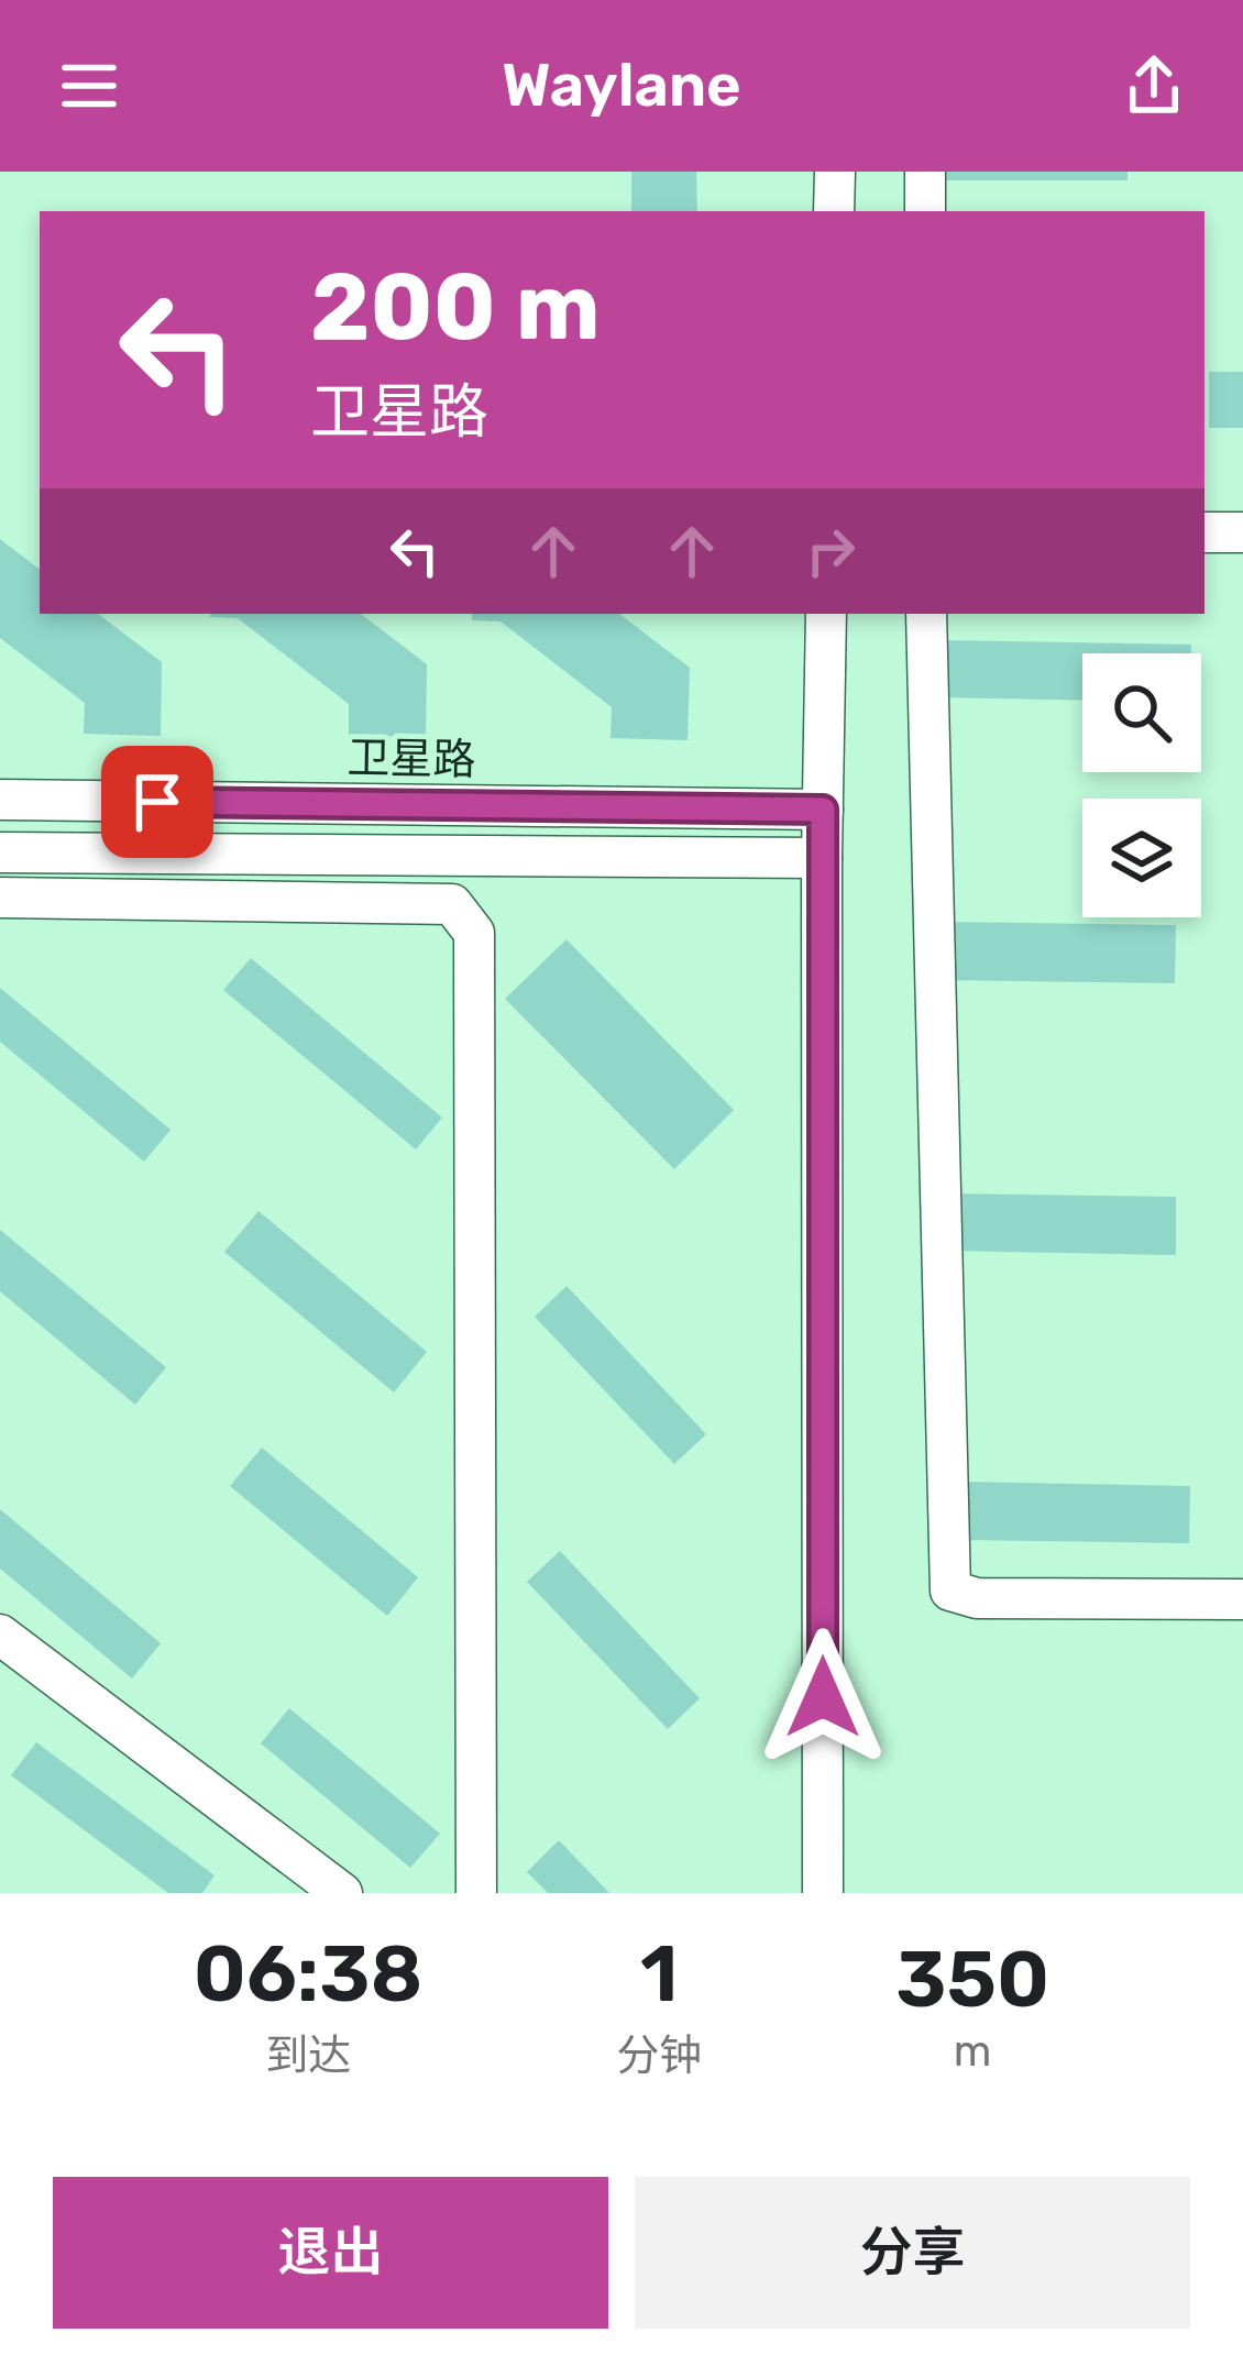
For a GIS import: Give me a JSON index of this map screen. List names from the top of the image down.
{
  "streets": {
    "street": ["卫星路"]
  },
  "page": {
    "header": "Waylane",
    "turn": ["200 m", "卫星路"],
    "eta": [
      "06:38",
      "到达",
      "1",
      "分钟",
      "350",
      "m"
    ],
    "buttons": ["退出", "分享"]
  }
}
